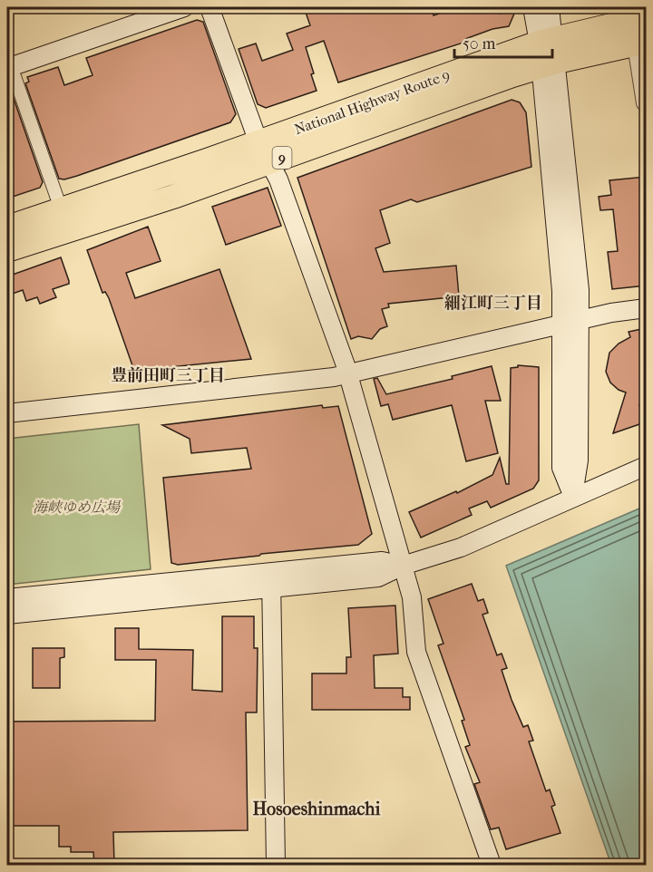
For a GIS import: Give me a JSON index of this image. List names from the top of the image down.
{
  "streets": {
    "highway": ["National Highway Route 9", "9"]
  },
  "districts": ["細江町三丁目", "豊前田町三丁目", "Hosoeshinmachi"],
  "parks": ["海峡ゆめ広場"],
  "scale_bar": "50 m"
}
